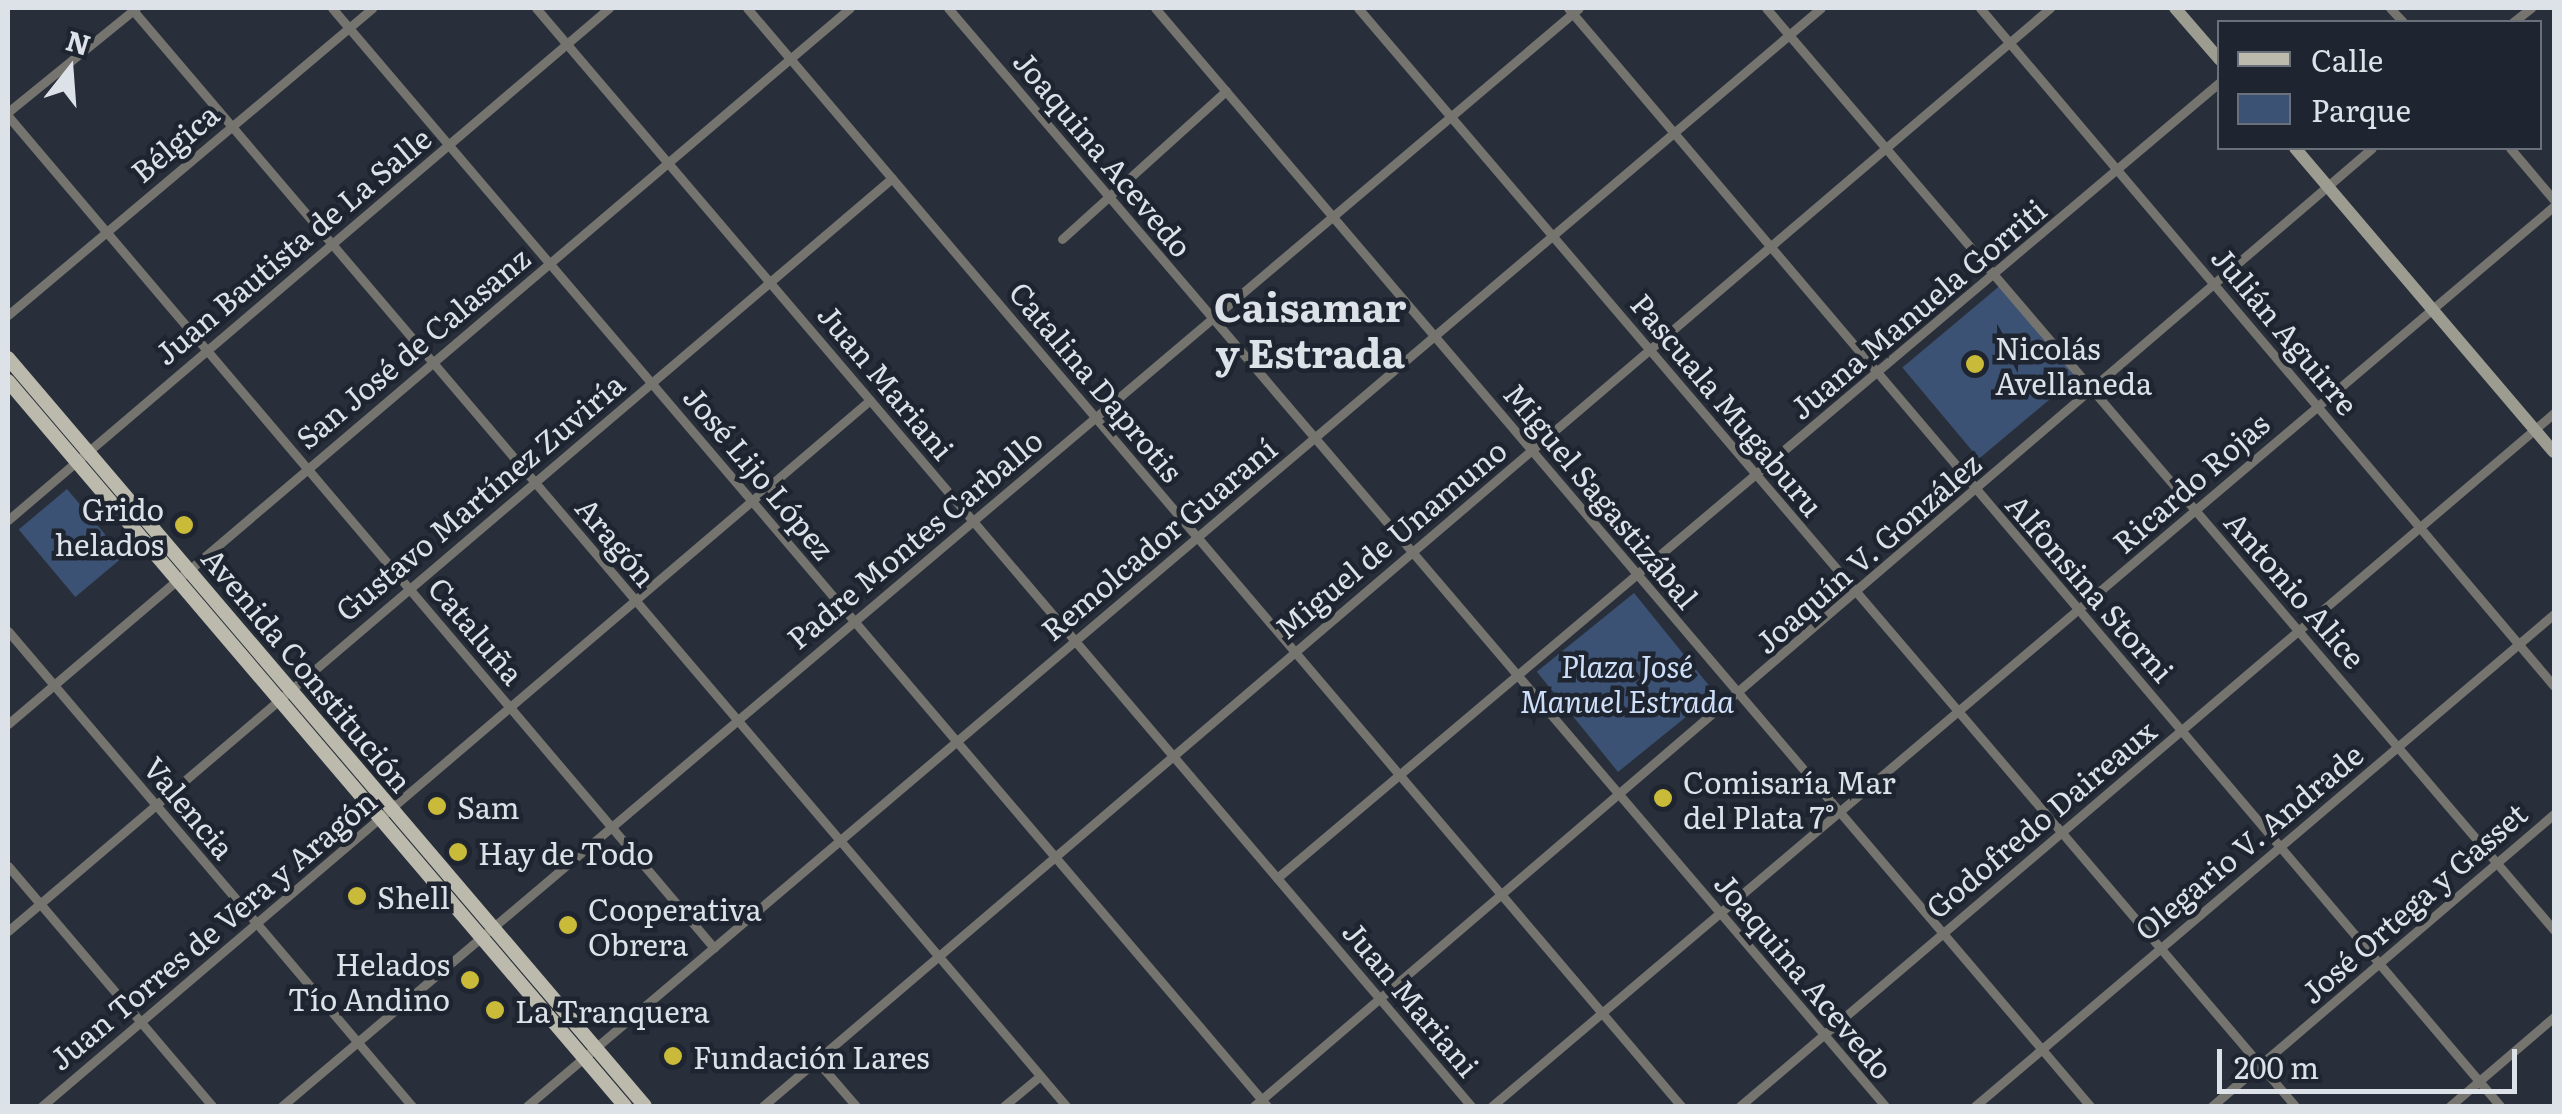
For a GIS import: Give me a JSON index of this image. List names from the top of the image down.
{
  "streets": {
    "main road": ["Avenida Constitución"],
    "street": [
      "Bélgica",
      "Joaquina Acevedo",
      "Juan Bautista de La Salle",
      "Juana Manuela Gorriti",
      "Julián Aguirre",
      "San José de Calasanz",
      "Juan Mariani",
      "Catalina Daprotis",
      "Pascuala Mugaburu",
      "José Lijo López",
      "Ricardo Rojas",
      "Miguel Sagastizábal",
      "Gustavo Martínez Zuviría",
      "Padre Montes Carballo",
      "Remolcador Guaraní",
      "Miguel de Unamuno",
      "Aragón",
      "Joaquín V. González",
      "Alfonsina Storni",
      "Antonio Alice",
      "Cataluña",
      "Valencia",
      "Godofredo Daireaux",
      "Olegario V. Andrade",
      "José Ortega y Gasset",
      "Juan Torres de Vera y Aragón"
    ]
  },
  "crossings": [
    ["Bélgica", "José Lijo López"],
    ["Bélgica", "Aragón"],
    ["Bélgica", "Cataluña"],
    ["Joaquina Acevedo", "Juana Manuela Gorriti"],
    ["Joaquina Acevedo", "Ricardo Rojas"],
    ["Joaquina Acevedo", "Padre Montes Carballo"],
    ["Joaquina Acevedo", "Remolcador Guaraní"],
    ["Joaquina Acevedo", "Miguel de Unamuno"],
    ["Joaquina Acevedo", "Joaquín V. González"],
    ["Joaquina Acevedo", "Godofredo Daireaux"],
    ["Juan Bautista de La Salle", "Juan Mariani"],
    ["Juan Bautista de La Salle", "José Lijo López"],
    ["Juan Bautista de La Salle", "Aragón"],
    ["Juan Bautista de La Salle", "Cataluña"],
    ["Juan Bautista de La Salle", "Avenida Constitución"],
    ["Juana Manuela Gorriti", "Julián Aguirre"],
    ["Juana Manuela Gorriti", "Juan Mariani"],
    ["Juana Manuela Gorriti", "Catalina Daprotis"],
    ["Juana Manuela Gorriti", "Pascuala Mugaburu"],
    ["Juana Manuela Gorriti", "Miguel Sagastizábal"],
    ["Juana Manuela Gorriti", "Alfonsina Storni"],
    ["Juana Manuela Gorriti", "Antonio Alice"],
    ["Julián Aguirre", "Ricardo Rojas"],
    ["Julián Aguirre", "Miguel de Unamuno"],
    ["Julián Aguirre", "Joaquín V. González"],
    ["Julián Aguirre", "Godofredo Daireaux"],
    ["Julián Aguirre", "Olegario V. Andrade"],
    ["San José de Calasanz", "Juan Mariani"],
    ["San José de Calasanz", "Catalina Daprotis"],
    ["San José de Calasanz", "José Lijo López"],
    ["San José de Calasanz", "Aragón"],
    ["San José de Calasanz", "Cataluña"],
    ["San José de Calasanz", "Avenida Constitución"],
    ["San José de Calasanz", "Valencia"],
    ["Juan Mariani", "Gustavo Martínez Zuviría"],
    ["Juan Mariani", "Padre Montes Carballo"],
    ["Juan Mariani", "Remolcador Guaraní"],
    ["Juan Mariani", "Miguel de Unamuno"],
    ["Juan Mariani", "Joaquín V. González"],
    ["Juan Mariani", "Juan Torres de Vera y Aragón"],
    ["Catalina Daprotis", "Ricardo Rojas"],
    ["Catalina Daprotis", "Gustavo Martínez Zuviría"],
    ["Catalina Daprotis", "Padre Montes Carballo"],
    ["Catalina Daprotis", "Remolcador Guaraní"],
    ["Catalina Daprotis", "Miguel de Unamuno"],
    ["Catalina Daprotis", "Joaquín V. González"],
    ["Pascuala Mugaburu", "Ricardo Rojas"],
    ["Pascuala Mugaburu", "Padre Montes Carballo"],
    ["Pascuala Mugaburu", "Remolcador Guaraní"],
    ["Pascuala Mugaburu", "Miguel de Unamuno"],
    ["Pascuala Mugaburu", "Joaquín V. González"],
    ["Pascuala Mugaburu", "Godofredo Daireaux"],
    ["Pascuala Mugaburu", "Olegario V. Andrade"],
    ["Pascuala Mugaburu", "José Ortega y Gasset"],
    ["José Lijo López", "Gustavo Martínez Zuviría"],
    ["José Lijo López", "Padre Montes Carballo"],
    ["José Lijo López", "Remolcador Guaraní"],
    ["José Lijo López", "Miguel de Unamuno"],
    ["José Lijo López", "Joaquín V. González"],
    ["José Lijo López", "Juan Torres de Vera y Aragón"],
    ["Ricardo Rojas", "Miguel Sagastizábal"],
    ["Ricardo Rojas", "Alfonsina Storni"],
    ["Ricardo Rojas", "Antonio Alice"],
    ["Miguel Sagastizábal", "Padre Montes Carballo"],
    ["Miguel Sagastizábal", "Remolcador Guaraní"],
    ["Miguel Sagastizábal", "Miguel de Unamuno"],
    ["Miguel Sagastizábal", "Joaquín V. González"],
    ["Miguel Sagastizábal", "Godofredo Daireaux"],
    ["Miguel Sagastizábal", "Olegario V. Andrade"],
    ["Gustavo Martínez Zuviría", "Aragón"],
    ["Gustavo Martínez Zuviría", "Cataluña"],
    ["Gustavo Martínez Zuviría", "Avenida Constitución"],
    ["Gustavo Martínez Zuviría", "Valencia"],
    ["Padre Montes Carballo", "Aragón"],
    ["Padre Montes Carballo", "Alfonsina Storni"],
    ["Padre Montes Carballo", "Cataluña"],
    ["Padre Montes Carballo", "Avenida Constitución"],
    ["Padre Montes Carballo", "Valencia"],
    ["Remolcador Guaraní", "Aragón"],
    ["Remolcador Guaraní", "Alfonsina Storni"],
    ["Remolcador Guaraní", "Antonio Alice"],
    ["Remolcador Guaraní", "Cataluña"],
    ["Remolcador Guaraní", "Avenida Constitución"],
    ["Miguel de Unamuno", "Aragón"],
    ["Miguel de Unamuno", "Alfonsina Storni"],
    ["Miguel de Unamuno", "Antonio Alice"],
    ["Aragón", "Juan Torres de Vera y Aragón"],
    ["Joaquín V. González", "Alfonsina Storni"],
    ["Joaquín V. González", "Antonio Alice"],
    ["Alfonsina Storni", "Godofredo Daireaux"],
    ["Alfonsina Storni", "Olegario V. Andrade"],
    ["Alfonsina Storni", "José Ortega y Gasset"],
    ["Antonio Alice", "Godofredo Daireaux"],
    ["Antonio Alice", "Olegario V. Andrade"],
    ["Antonio Alice", "José Ortega y Gasset"],
    ["Cataluña", "Juan Torres de Vera y Aragón"],
    ["Avenida Constitución", "Juan Torres de Vera y Aragón"],
    ["Valencia", "Juan Torres de Vera y Aragón"]
  ],
  "districts": ["Caisamar y Estrada"],
  "parks": ["Plaza José Manuel Estrada"],
  "places": [
    "Nicolás Avellaneda",
    "Grido helados",
    "Comisaría Mar del Plata 7°",
    "Sam",
    "Hay de Todo",
    "Shell",
    "Cooperativa Obrera",
    "Helados Tío Andino",
    "La Tranquera",
    "Fundación Lares"
  ],
  "legend": ["Calle", "Parque"],
  "scale_bar": "200 m",
  "north": "top"
}
